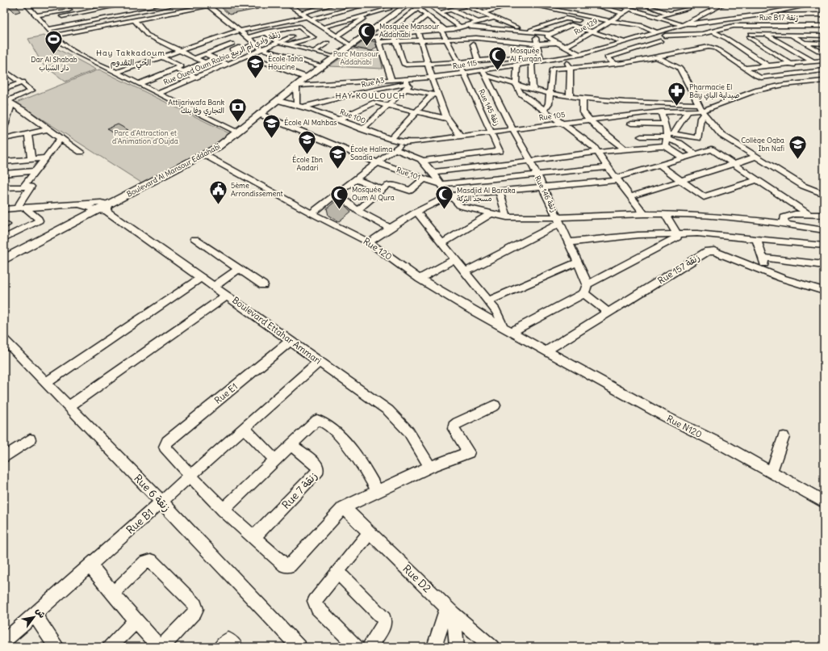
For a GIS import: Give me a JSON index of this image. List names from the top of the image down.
{
  "streets": {
    "main road": ["Boulevard Al Mansour Eddahabi"],
    "street": [
      "Rue B17 زنقة",
      "Rue 129",
      "Rue Oued Oum Rabia زنقة وادي أم الربيع",
      "Rue 115",
      "Rue A3",
      "Rue 145 زنقة",
      "Rue 100",
      "Rue 105",
      "Rue 101",
      "Rue 146 زنقة",
      "Rue 120",
      "Rue 157 زنقة",
      "Boulevard Ettahar Ammari",
      "Rue E1",
      "Rue N120",
      "Rue 7 زنقة",
      "Rue 6 زنقة",
      "Rue B1",
      "Rue D2"
    ]
  },
  "crossings": [
    ["Rue Oued Oum Rabia زنقة وادي أم الربيع", "Rue 115"],
    ["Rue 115", "Rue A3"],
    ["Rue 115", "Rue 145 زنقة"],
    ["Rue 115", "Boulevard Al Mansour Eddahabi"],
    ["Rue 115", "Rue 146 زنقة"],
    ["Rue A3", "Rue 100"],
    ["Rue 145 زنقة", "Rue 105"],
    ["Rue 100", "Rue 105"],
    ["Rue 100", "Boulevard Al Mansour Eddahabi"],
    ["Rue 105", "Rue 146 زنقة"],
    ["Boulevard Al Mansour Eddahabi", "Rue 101"],
    ["Boulevard Al Mansour Eddahabi", "Rue 120"],
    ["Boulevard Al Mansour Eddahabi", "Boulevard Ettahar Ammari"],
    ["Rue 146 زنقة", "Rue 157 زنقة"],
    ["Rue 120", "Rue 157 زنقة"],
    ["Rue 120", "Rue N120"],
    ["Rue 157 زنقة", "Rue N120"],
    ["Boulevard Ettahar Ammari", "Rue E1"],
    ["Boulevard Ettahar Ammari", "Rue B1"],
    ["Rue E1", "Rue B1"],
    ["Rue 6 زنقة", "Rue B1"]
  ],
  "districts": ["Hay Takkadoum الحي التقدوم", "HAY KOULOUCH"],
  "parks": ["Parc Mansour Addahabi", "Parc d'Attraction et d'Animation d'Oujda"],
  "places": {
    "mosque": [
      "Mosquée Mansour Addahabi",
      "Mosquée Al Furqan",
      "Mosquée Oum Al Qura",
      "Masdjid Al Baraka مسجد البركة"
    ],
    "sports": ["Dar Al Shabab دار الشباب"],
    "school or university": [
      "École Taha Houcine",
      "École Al Mahbas",
      "École Ibn Aadari",
      "Collège Oqba Ibn Nafi",
      "École Halima Saadia"
    ],
    "pharmacy": ["Pharmacie El Bay صيدلية الباي"],
    "bank": ["Attijariwafa Bank التجاري وفا بنك"],
    "public building": ["5ème Arrondissement"]
  },
  "north": "top right"
}
